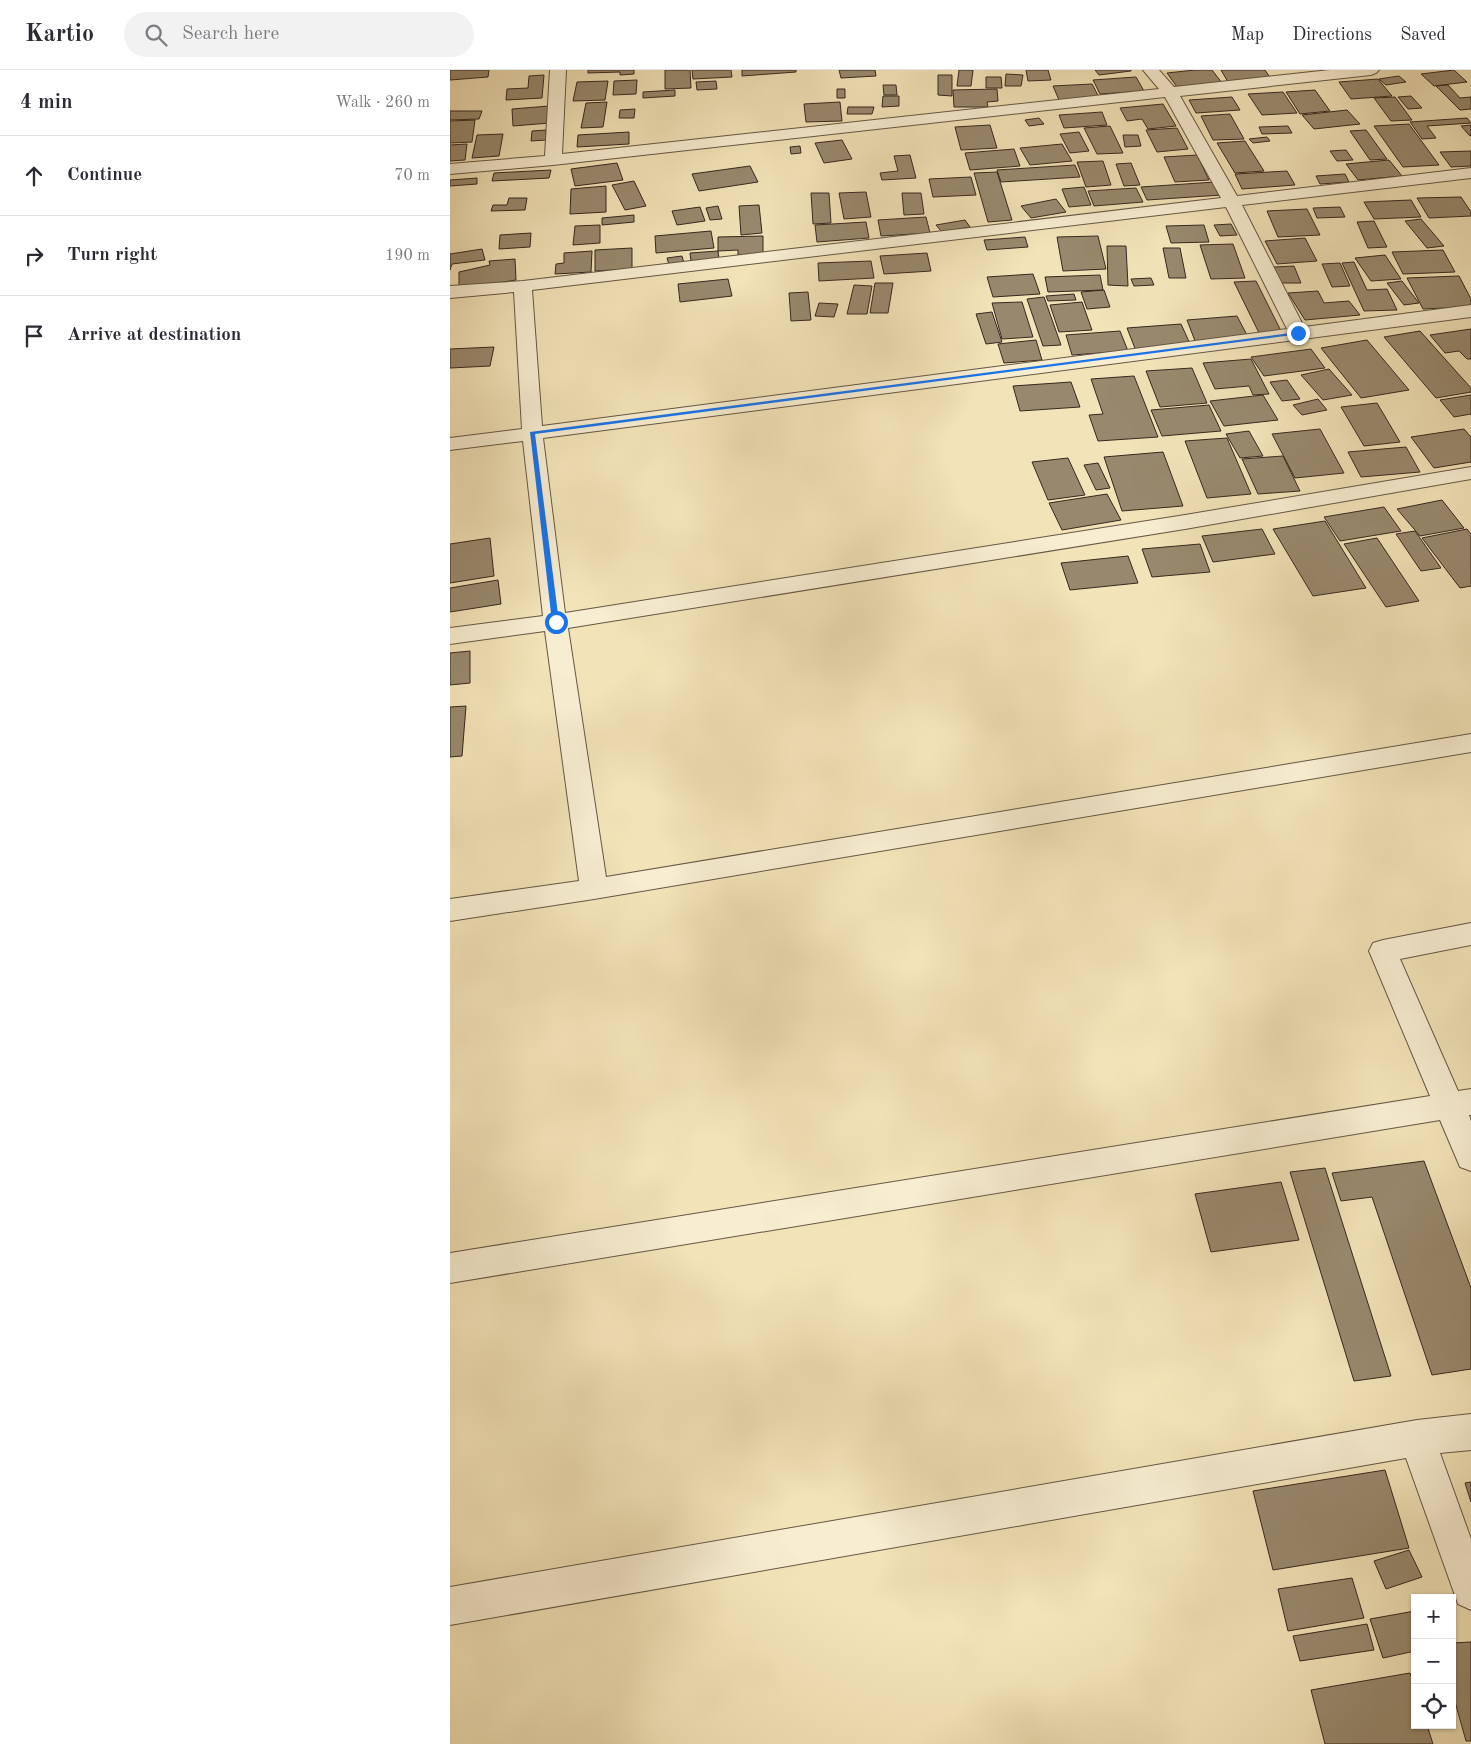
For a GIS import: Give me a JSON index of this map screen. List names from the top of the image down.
{
  "page": {
    "header": "Kartio",
    "search": "Search here",
    "nav": ["Map", "Directions", "Saved"],
    "heading": ["4 min", "Walk · 260 m"],
    "list": [
      ["Continue", "70 m"],
      ["Turn right", "190 m"],
      "Arrive at destination"
    ],
    "map_buttons": ["+", "−"]
  }
}
